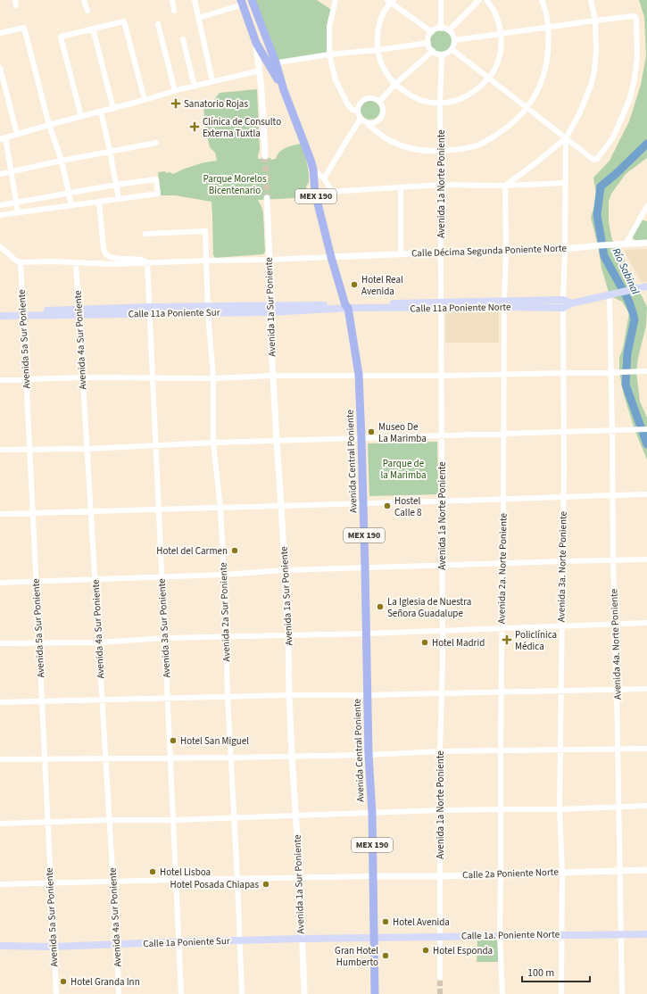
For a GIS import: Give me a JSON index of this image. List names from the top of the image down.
{
  "streets": {
    "main road": [
      "MEX 190",
      "Calle 11a Poniente Norte",
      "Calle 11a Poniente Sur",
      "Avenida Central Poniente",
      "Calle 1a. Poniente Norte",
      "Calle 1a Poniente Sur"
    ],
    "street": [
      "Avenida 1a Norte Poniente",
      "Calle Décima Segunda Poniente Norte",
      "Avenida 1a Sur Poniente",
      "Avenida 5a Sur Poniente",
      "Avenida 4a Sur Poniente",
      "Avenida 3a. Norte Poniente",
      "Avenida 2a. Norte Poniente",
      "Avenida 2a Sur Poniente",
      "Avenida 3a Sur Poniente",
      "Avenida 4a. Norte Poniente",
      "Calle 2a Poniente Norte"
    ]
  },
  "crossings": [
    ["Avenida 1a Norte Poniente", "Calle Décima Segunda Poniente Norte"],
    ["Avenida 1a Norte Poniente", "Calle 11a Poniente Norte"],
    ["Avenida 1a Norte Poniente", "Calle 2a Poniente Norte"],
    ["Avenida 1a Norte Poniente", "Calle 1a. Poniente Norte"],
    ["MEX 190", "Avenida Central Poniente"],
    ["Calle Décima Segunda Poniente Norte", "Avenida Central Poniente"],
    ["Calle Décima Segunda Poniente Norte", "Avenida 3a. Norte Poniente"],
    ["Calle Décima Segunda Poniente Norte", "Avenida 2a. Norte Poniente"],
    ["Avenida 1a Sur Poniente", "Calle 11a Poniente Sur"],
    ["Avenida 1a Sur Poniente", "Calle 1a Poniente Sur"],
    ["Calle 11a Poniente Norte", "Calle 11a Poniente Sur"],
    ["Calle 11a Poniente Norte", "Avenida Central Poniente"],
    ["Calle 11a Poniente Norte", "Avenida 3a. Norte Poniente"],
    ["Calle 11a Poniente Norte", "Avenida 2a. Norte Poniente"],
    ["Calle 11a Poniente Sur", "Avenida 5a Sur Poniente"],
    ["Calle 11a Poniente Sur", "Avenida 4a Sur Poniente"],
    ["Calle 11a Poniente Sur", "Avenida Central Poniente"],
    ["Calle 11a Poniente Sur", "Avenida 2a Sur Poniente"],
    ["Calle 11a Poniente Sur", "Avenida 3a Sur Poniente"],
    ["Avenida 5a Sur Poniente", "Calle 1a Poniente Sur"],
    ["Avenida 4a Sur Poniente", "Calle 1a Poniente Sur"],
    ["Avenida Central Poniente", "Calle 2a Poniente Norte"],
    ["Avenida Central Poniente", "Calle 1a. Poniente Norte"],
    ["Avenida Central Poniente", "Calle 1a Poniente Sur"],
    ["Avenida 3a. Norte Poniente", "Calle 2a Poniente Norte"],
    ["Avenida 3a. Norte Poniente", "Calle 1a. Poniente Norte"],
    ["Avenida 2a. Norte Poniente", "Calle 2a Poniente Norte"],
    ["Avenida 2a. Norte Poniente", "Calle 1a. Poniente Norte"],
    ["Avenida 2a Sur Poniente", "Calle 1a Poniente Sur"],
    ["Avenida 3a Sur Poniente", "Calle 1a Poniente Sur"],
    ["Avenida 4a. Norte Poniente", "Calle 2a Poniente Norte"],
    ["Avenida 4a. Norte Poniente", "Calle 1a. Poniente Norte"],
    ["Calle 1a. Poniente Norte", "Calle 1a Poniente Sur"]
  ],
  "water": ["Río Sabinal"],
  "parks": ["Parque Morelos Bicentenario", "Parque de la Marimba"],
  "places": {
    "health": ["Sanatorio Rojas", "Clínica de Consulto Externa Tuxtla", "Policlínica Médica"],
    "other": [
      "Hotel Real Avenida",
      "Museo De La Marimba",
      "Hostel Calle 8",
      "Hotel del Carmen",
      "La Iglesia de Nuestra Señora Guadalupe",
      "Hotel Madrid",
      "Hotel San Miguel",
      "Hotel Lisboa",
      "Hotel Posada Chiapas",
      "Hotel Avenida",
      "Hotel Esponda",
      "Gran Hotel Humberto",
      "Hotel Granda Inn"
    ]
  },
  "scale_bar": "100 m"
}
